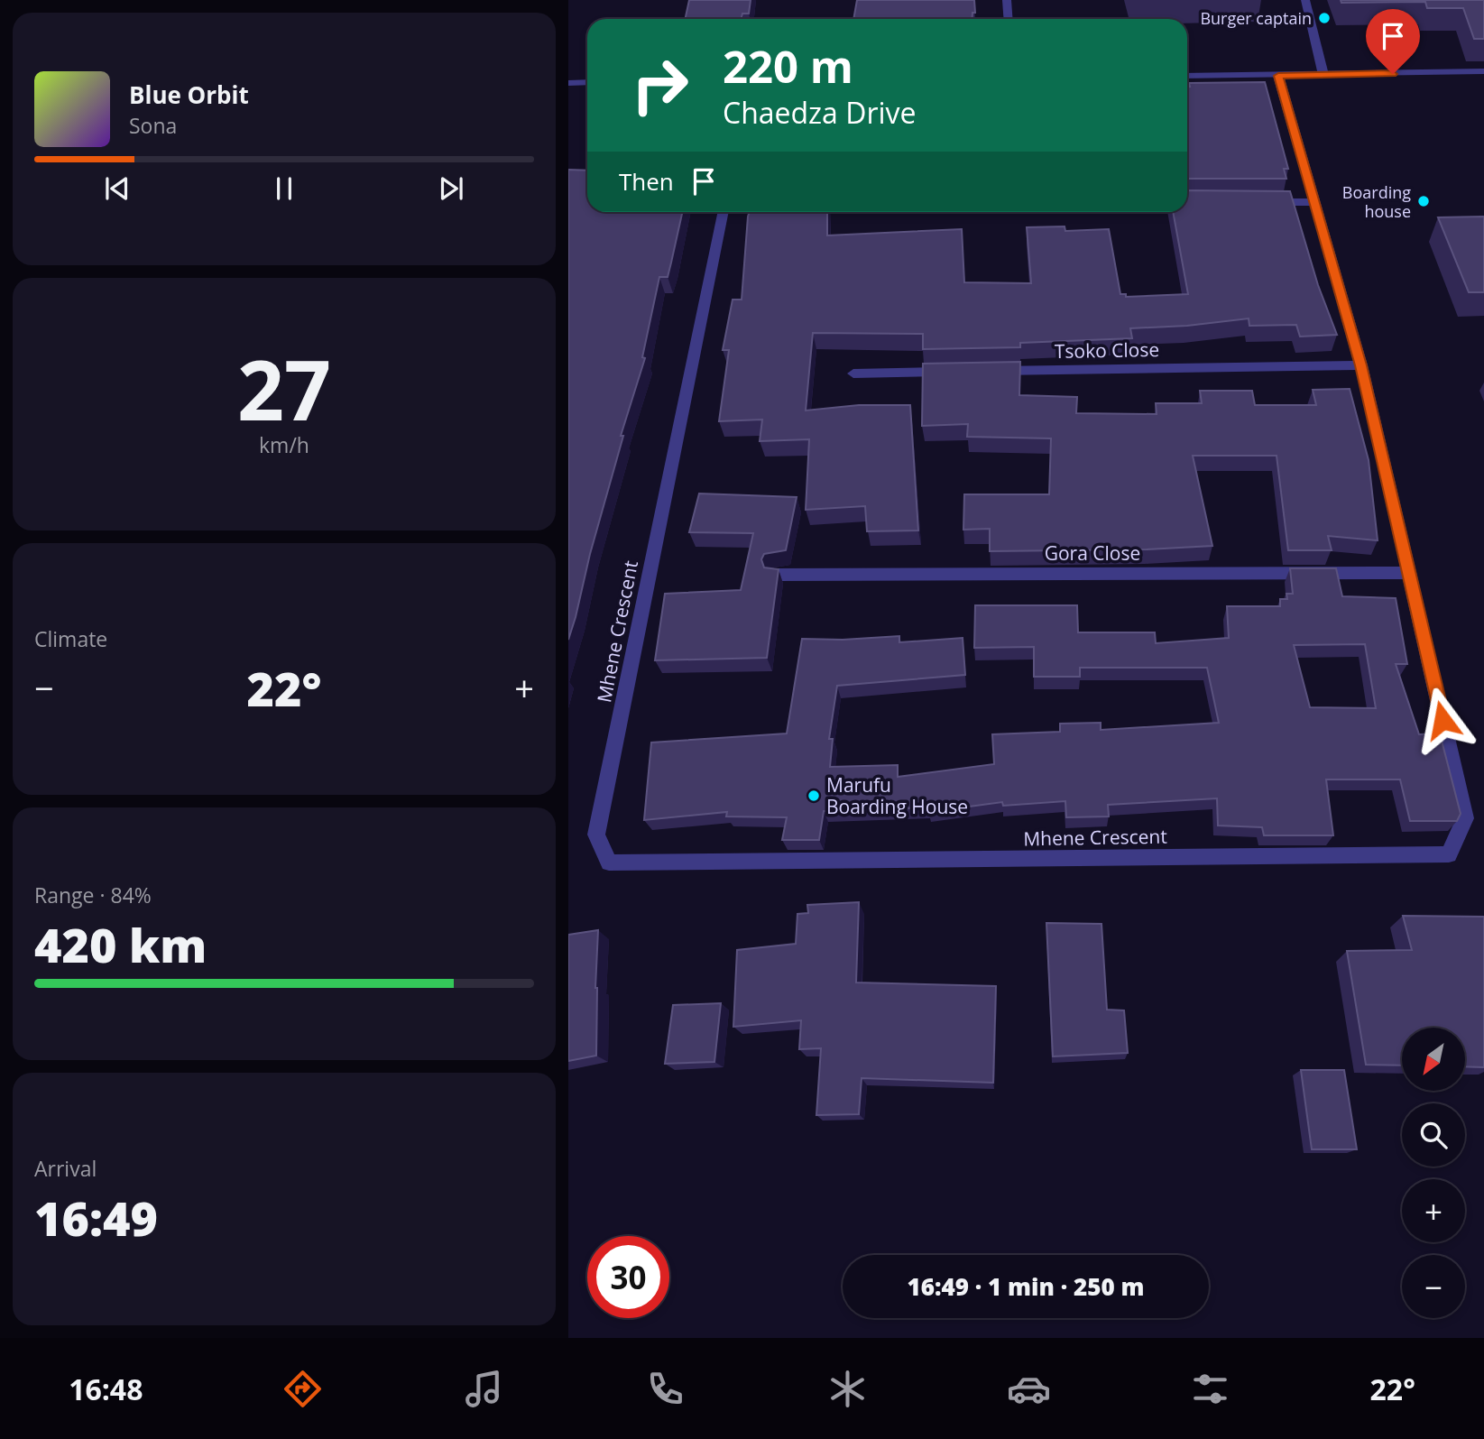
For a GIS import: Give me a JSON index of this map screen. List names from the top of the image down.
{
  "streets": {
    "street": ["Tsoko Close", "Gora Close", "Mhene Crescent"]
  },
  "crossings": [
    ["Tsoko Close", "Mhene Crescent"],
    ["Gora Close", "Mhene Crescent"]
  ],
  "places": ["Burger captain", "Boarding house", "Marufu Boarding House"],
  "north": "bottom left",
  "page": {
    "turn": ["220 m", "Chaedza Drive"],
    "song": ["Blue Orbit", "Sona"],
    "then": "Then",
    "tile": [
      ["27", "km/h"],
      "Climate",
      ["Range · 84%", "420 km"],
      ["Arrival", "16:49"]
    ],
    "heat": ["−", "22°", "+"],
    "map_buttons": ["+", "−"],
    "limit": "30",
    "trip": "16:49 · 1 min · 250 m",
    "tabs": ["16:48", "22°"]
  }
}
